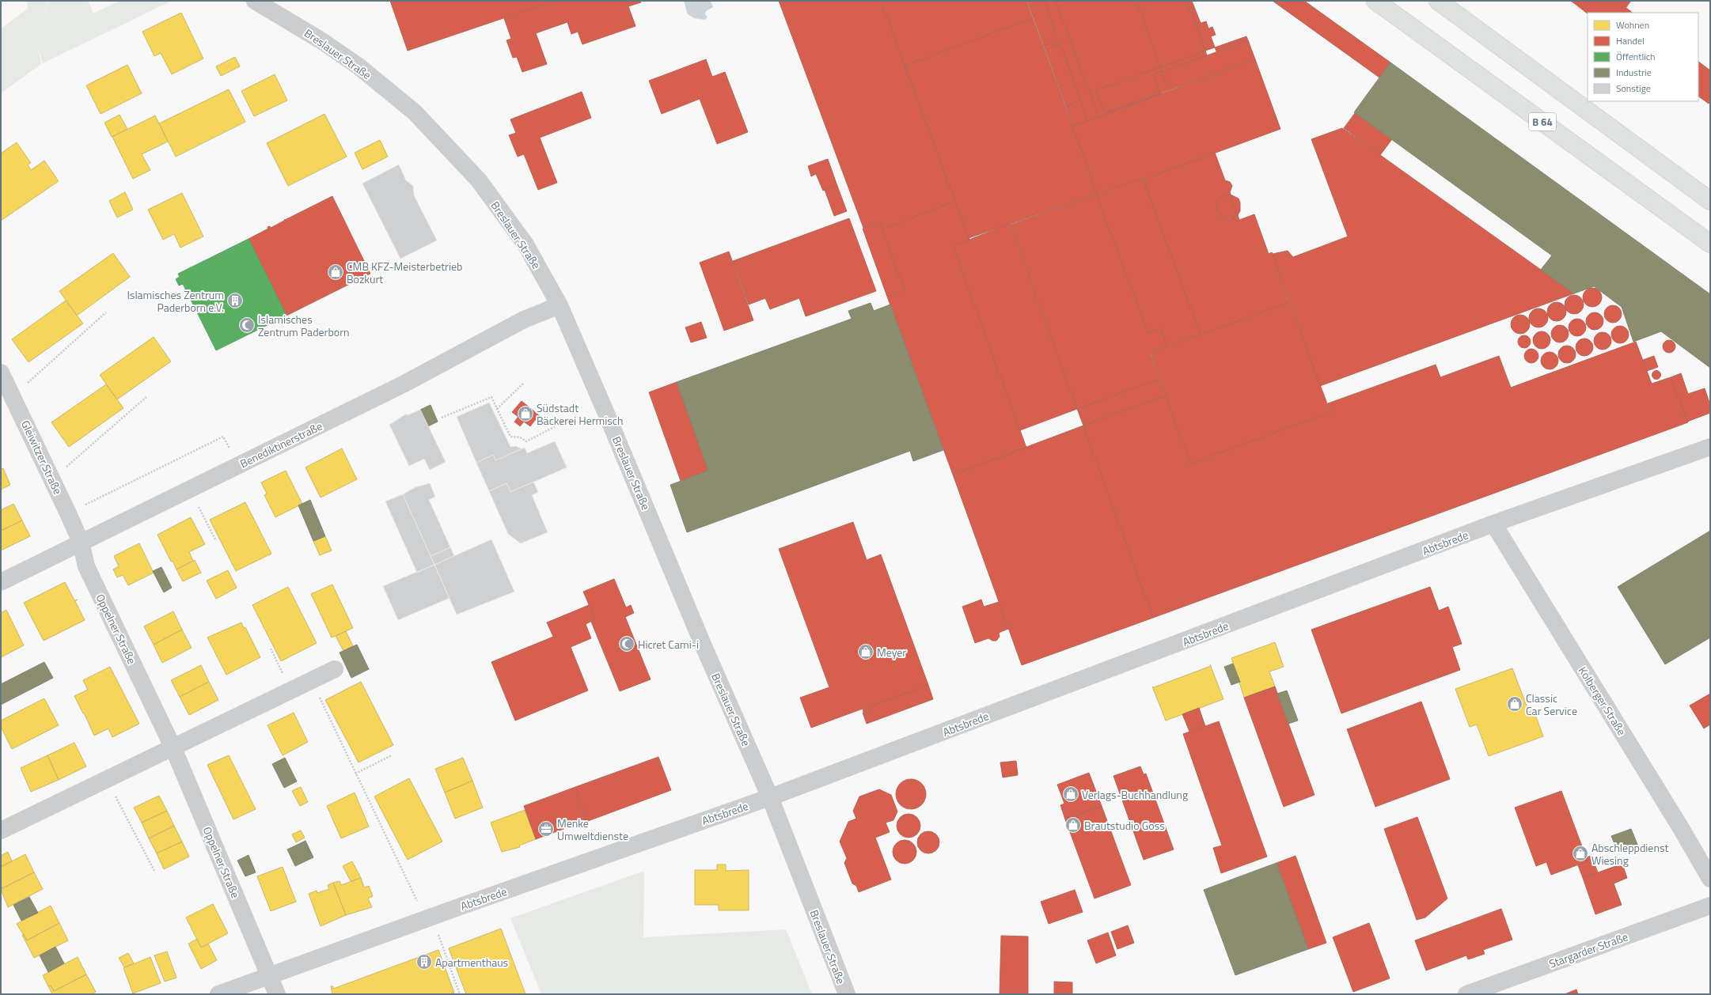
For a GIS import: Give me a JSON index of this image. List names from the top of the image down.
{
  "streets": {
    "highway": ["B 64"],
    "street": [
      "Breslauer Straße",
      "Benediktinerstraße",
      "Gleiwitzer Straße",
      "Abtsbrede",
      "Oppelner Straße",
      "Kolberger Straße",
      "Stargarder Straße"
    ]
  },
  "crossings": [
    ["Breslauer Straße", "Benediktinerstraße"],
    ["Breslauer Straße", "Abtsbrede"],
    ["Benediktinerstraße", "Gleiwitzer Straße"],
    ["Benediktinerstraße", "Oppelner Straße"],
    ["Gleiwitzer Straße", "Oppelner Straße"],
    ["Abtsbrede", "Oppelner Straße"],
    ["Abtsbrede", "Kolberger Straße"]
  ],
  "places": {
    "shop": [
      "CMB KFZ-Meisterbetrieb Bozkurt",
      "Südstadt Bäckerei Hermisch",
      "Meyer",
      "Classic Car Service",
      "Verlags-Buchhandlung",
      "Brautstudio Goss",
      "Abschleppdienst Wiesing"
    ],
    "building": ["Islamisches Zentrum Paderborn e.V.", "Apartmenthaus"],
    "mosque": ["Islamisches Zentrum Paderborn", "Hicret Cami-i"],
    "office": ["Menke Umweltdienste"]
  },
  "legend": [
    "Wohnen",
    "Handel",
    "Öffentlich",
    "Industrie",
    "Sonstige"
  ]
}
